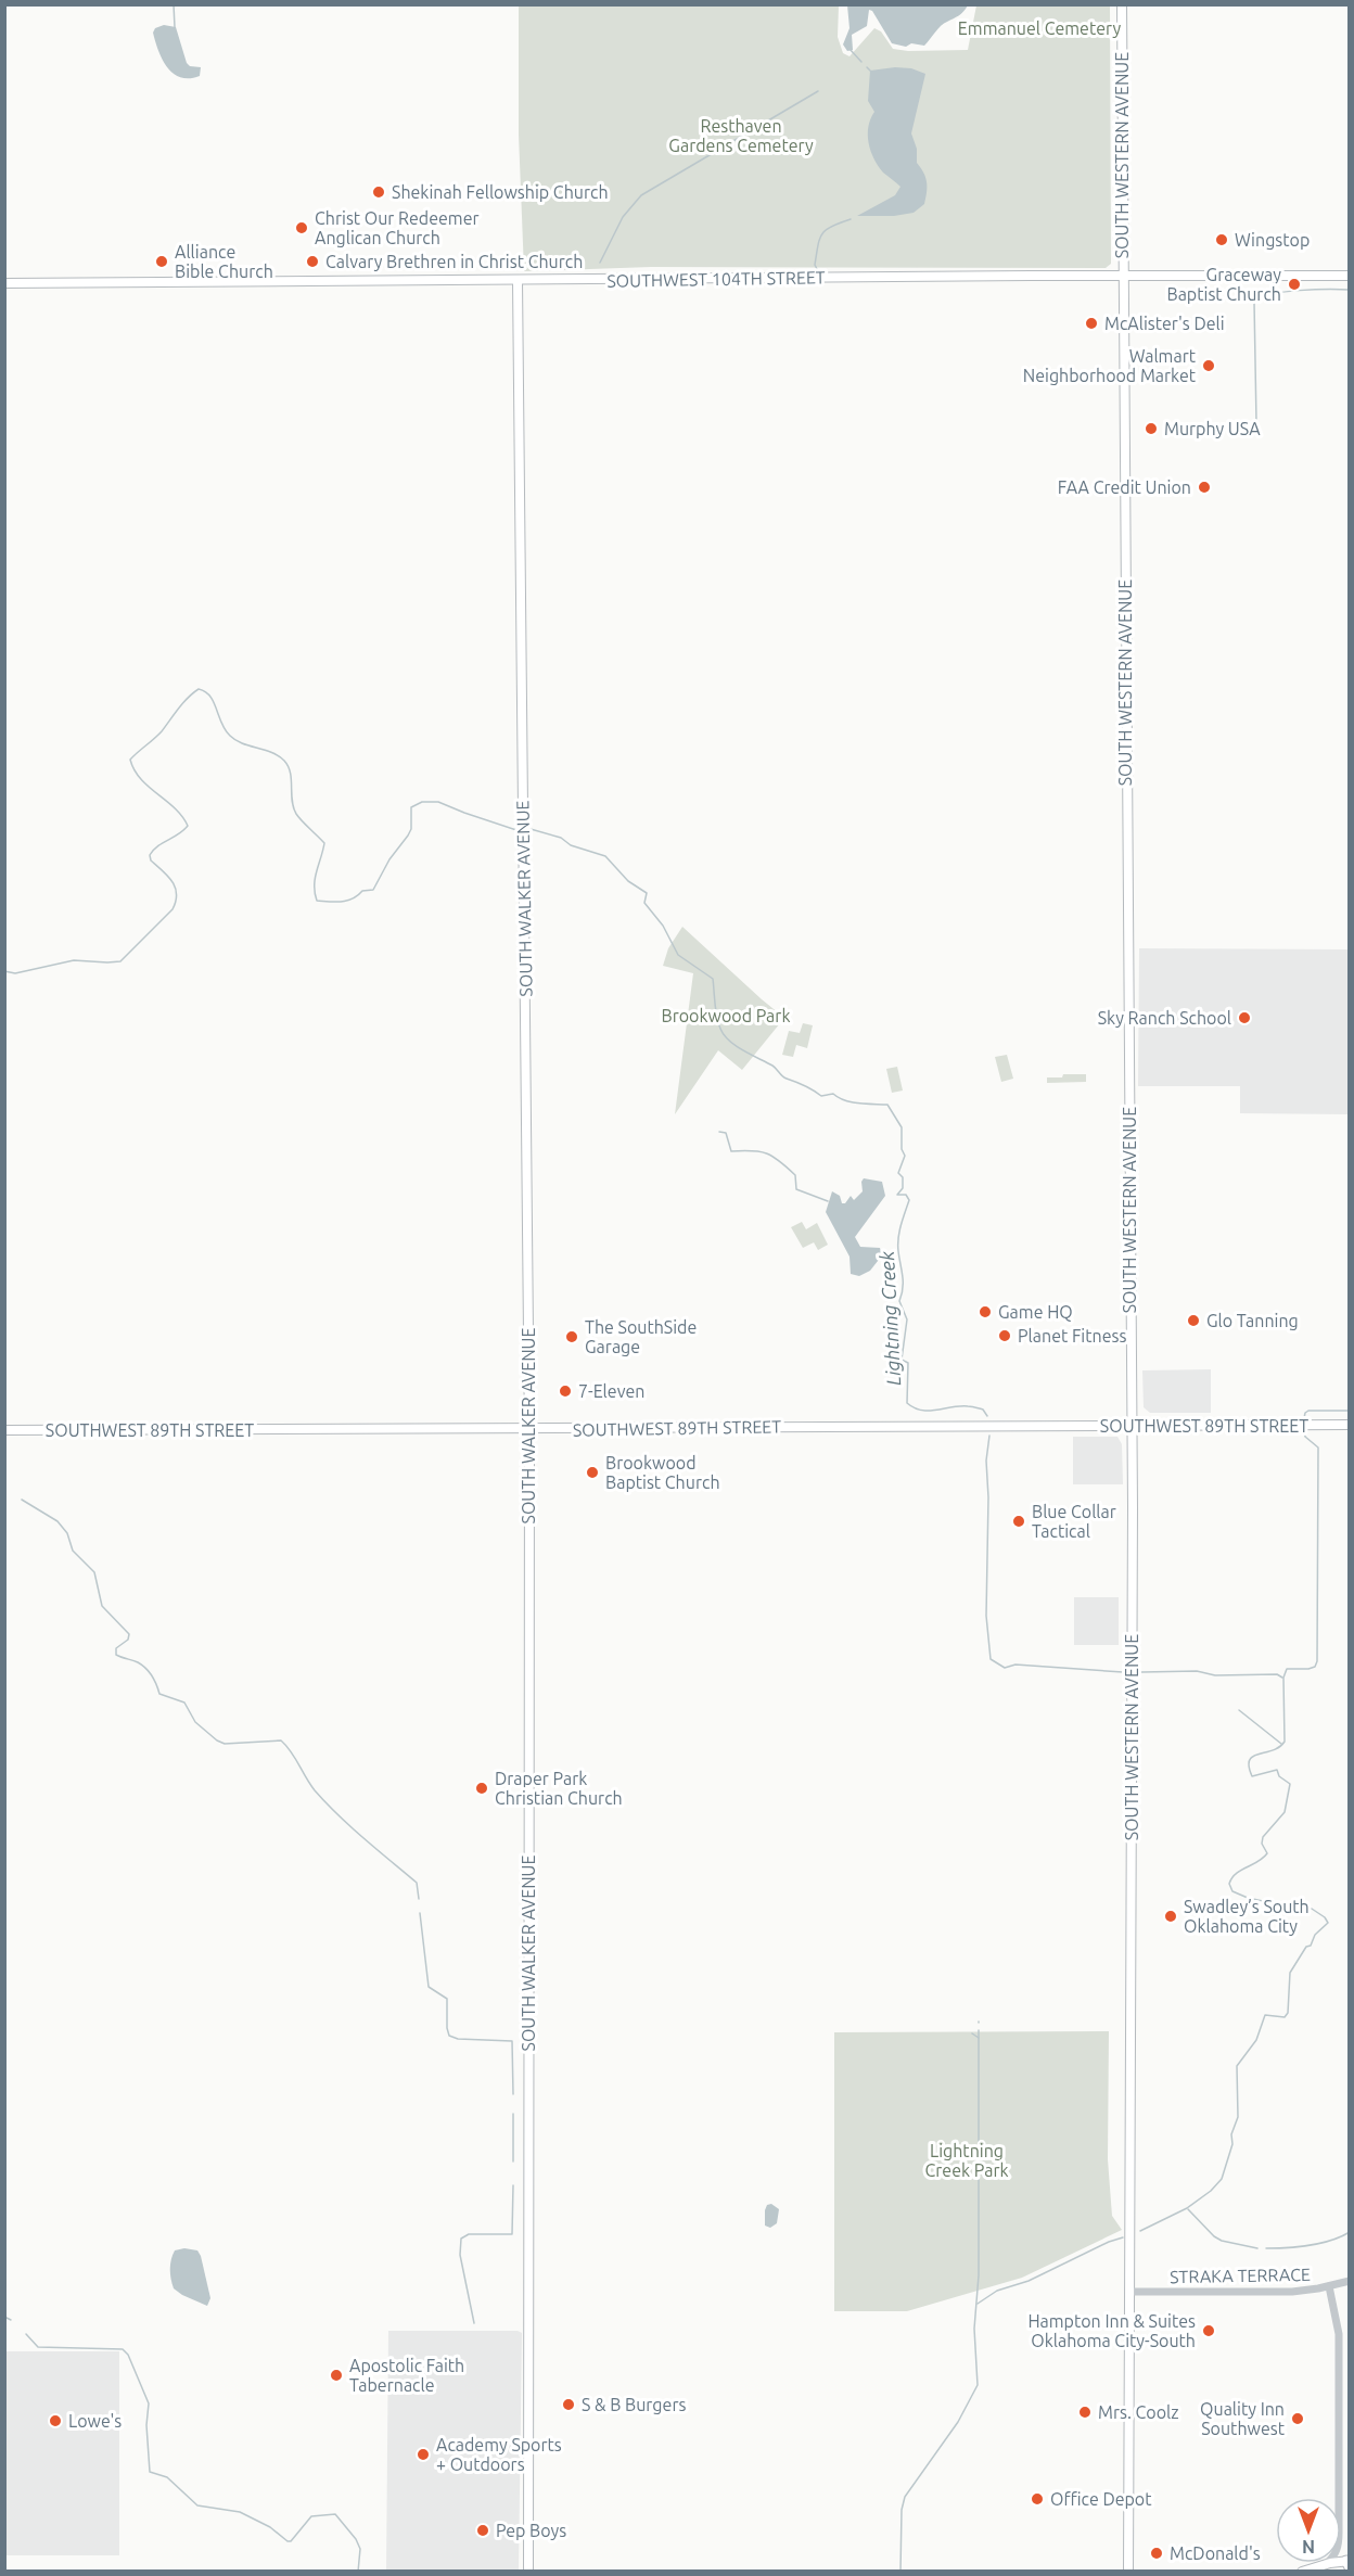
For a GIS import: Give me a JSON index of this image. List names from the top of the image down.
{
  "streets": {
    "main road": [
      "SOUTH WESTERN AVENUE",
      "SOUTHWEST 104TH STREET",
      "SOUTH WALKER AVENUE",
      "SOUTHWEST 89TH STREET"
    ],
    "street": ["STRAKA TERRACE"]
  },
  "crossings": [
    ["SOUTH WESTERN AVENUE", "SOUTHWEST 104TH STREET"],
    ["SOUTH WESTERN AVENUE", "SOUTHWEST 89TH STREET"],
    ["SOUTH WESTERN AVENUE", "STRAKA TERRACE"],
    ["SOUTHWEST 104TH STREET", "SOUTH WALKER AVENUE"],
    ["SOUTH WALKER AVENUE", "SOUTHWEST 89TH STREET"]
  ],
  "water": ["Lightning Creek"],
  "parks": [
    "Emmanuel Cemetery",
    "Resthaven Gardens Cemetery",
    "Brookwood Park",
    "Lightning Creek Park"
  ],
  "places": [
    "Shekinah Fellowship Church",
    "Christ Our Redeemer Anglican Church",
    "Wingstop",
    "Alliance Bible Church",
    "Calvary Brethren in Christ Church",
    "Graceway Baptist Church",
    "McAlister's Deli",
    "Walmart Neighborhood Market",
    "Murphy USA",
    "FAA Credit Union",
    "Sky Ranch School",
    "Game HQ",
    "Glo Tanning",
    "Planet Fitness",
    "The SouthSide Garage",
    "7-Eleven",
    "Brookwood Baptist Church",
    "Blue Collar Tactical",
    "Draper Park Christian Church",
    "Swadley’s South Oklahoma City",
    "Hampton Inn & Suites Oklahoma City-South",
    "Apostolic Faith Tabernacle",
    "S & B Burgers",
    "Mrs. Coolz",
    "Quality Inn Southwest",
    "Lowe's",
    "Academy Sports + Outdoors",
    "Office Depot",
    "Pep Boys",
    "McDonald's"
  ],
  "north": "bottom"
}
